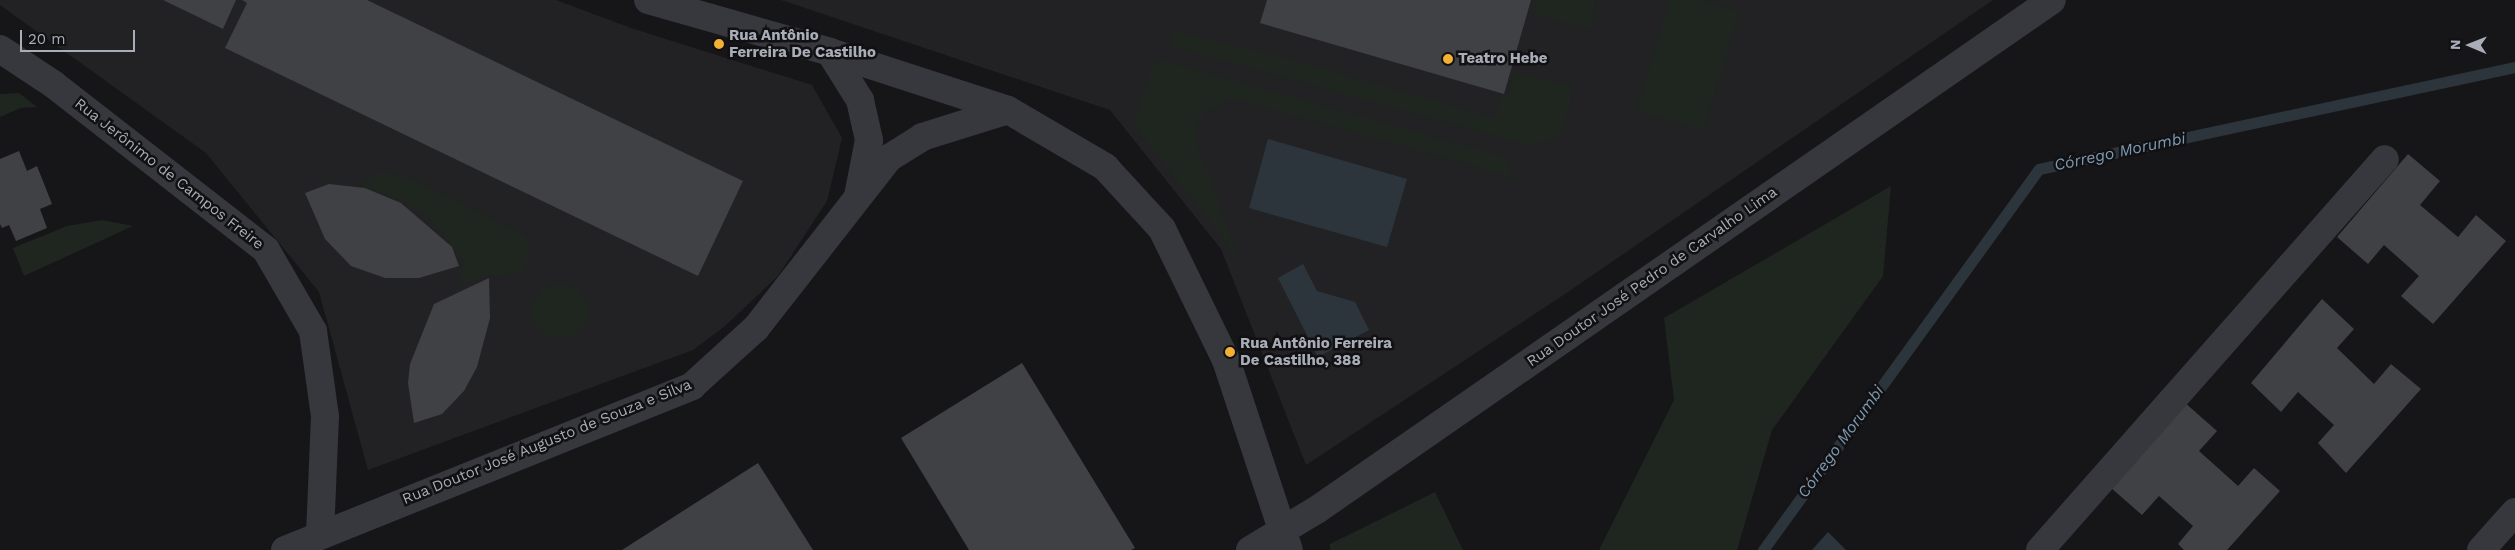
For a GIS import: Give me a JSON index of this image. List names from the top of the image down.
{
  "streets": {
    "street": ["Rua Jerônimo de Campos Freire", "Rua Doutor José Pedro de Carvalho Lima", "Rua Doutor José Augusto de Souza e Silva"]
  },
  "crossings": [
    ["Rua Jerônimo de Campos Freire", "Rua Doutor José Augusto de Souza e Silva"]
  ],
  "water": ["Córrego Morumbi"],
  "places": ["Rua Antônio Ferreira De Castilho", "Teatro Hebe", "Rua Antônio Ferreira De Castilho, 388"],
  "scale_bar": "20 m",
  "north": "left"
}
